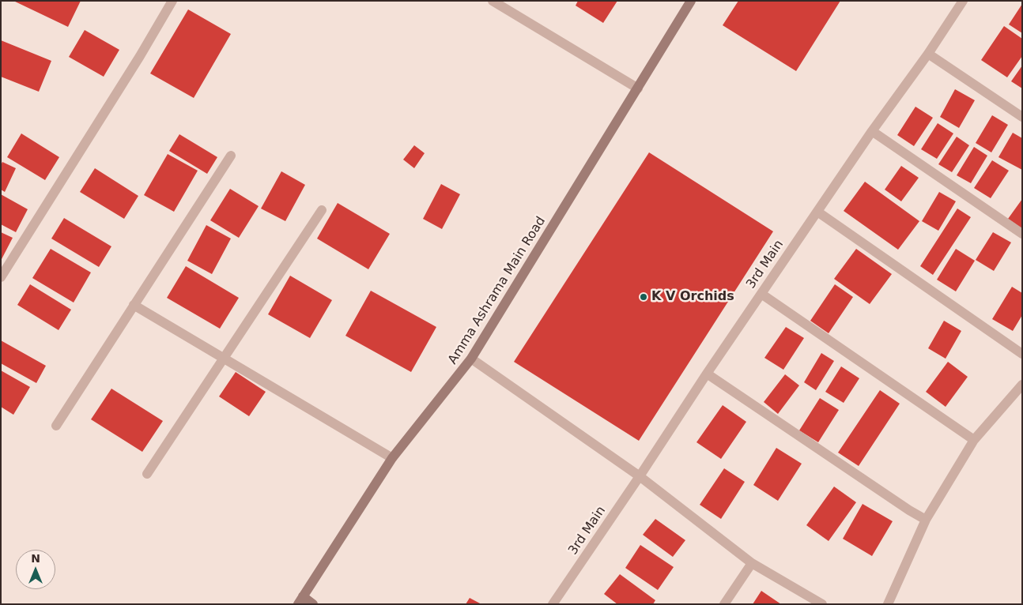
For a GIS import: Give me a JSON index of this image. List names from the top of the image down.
{
  "streets": {
    "street": ["3rd Main", "Amma Ashrama Main Road"]
  },
  "places": ["K V Orchids"],
  "north": "top"
}
